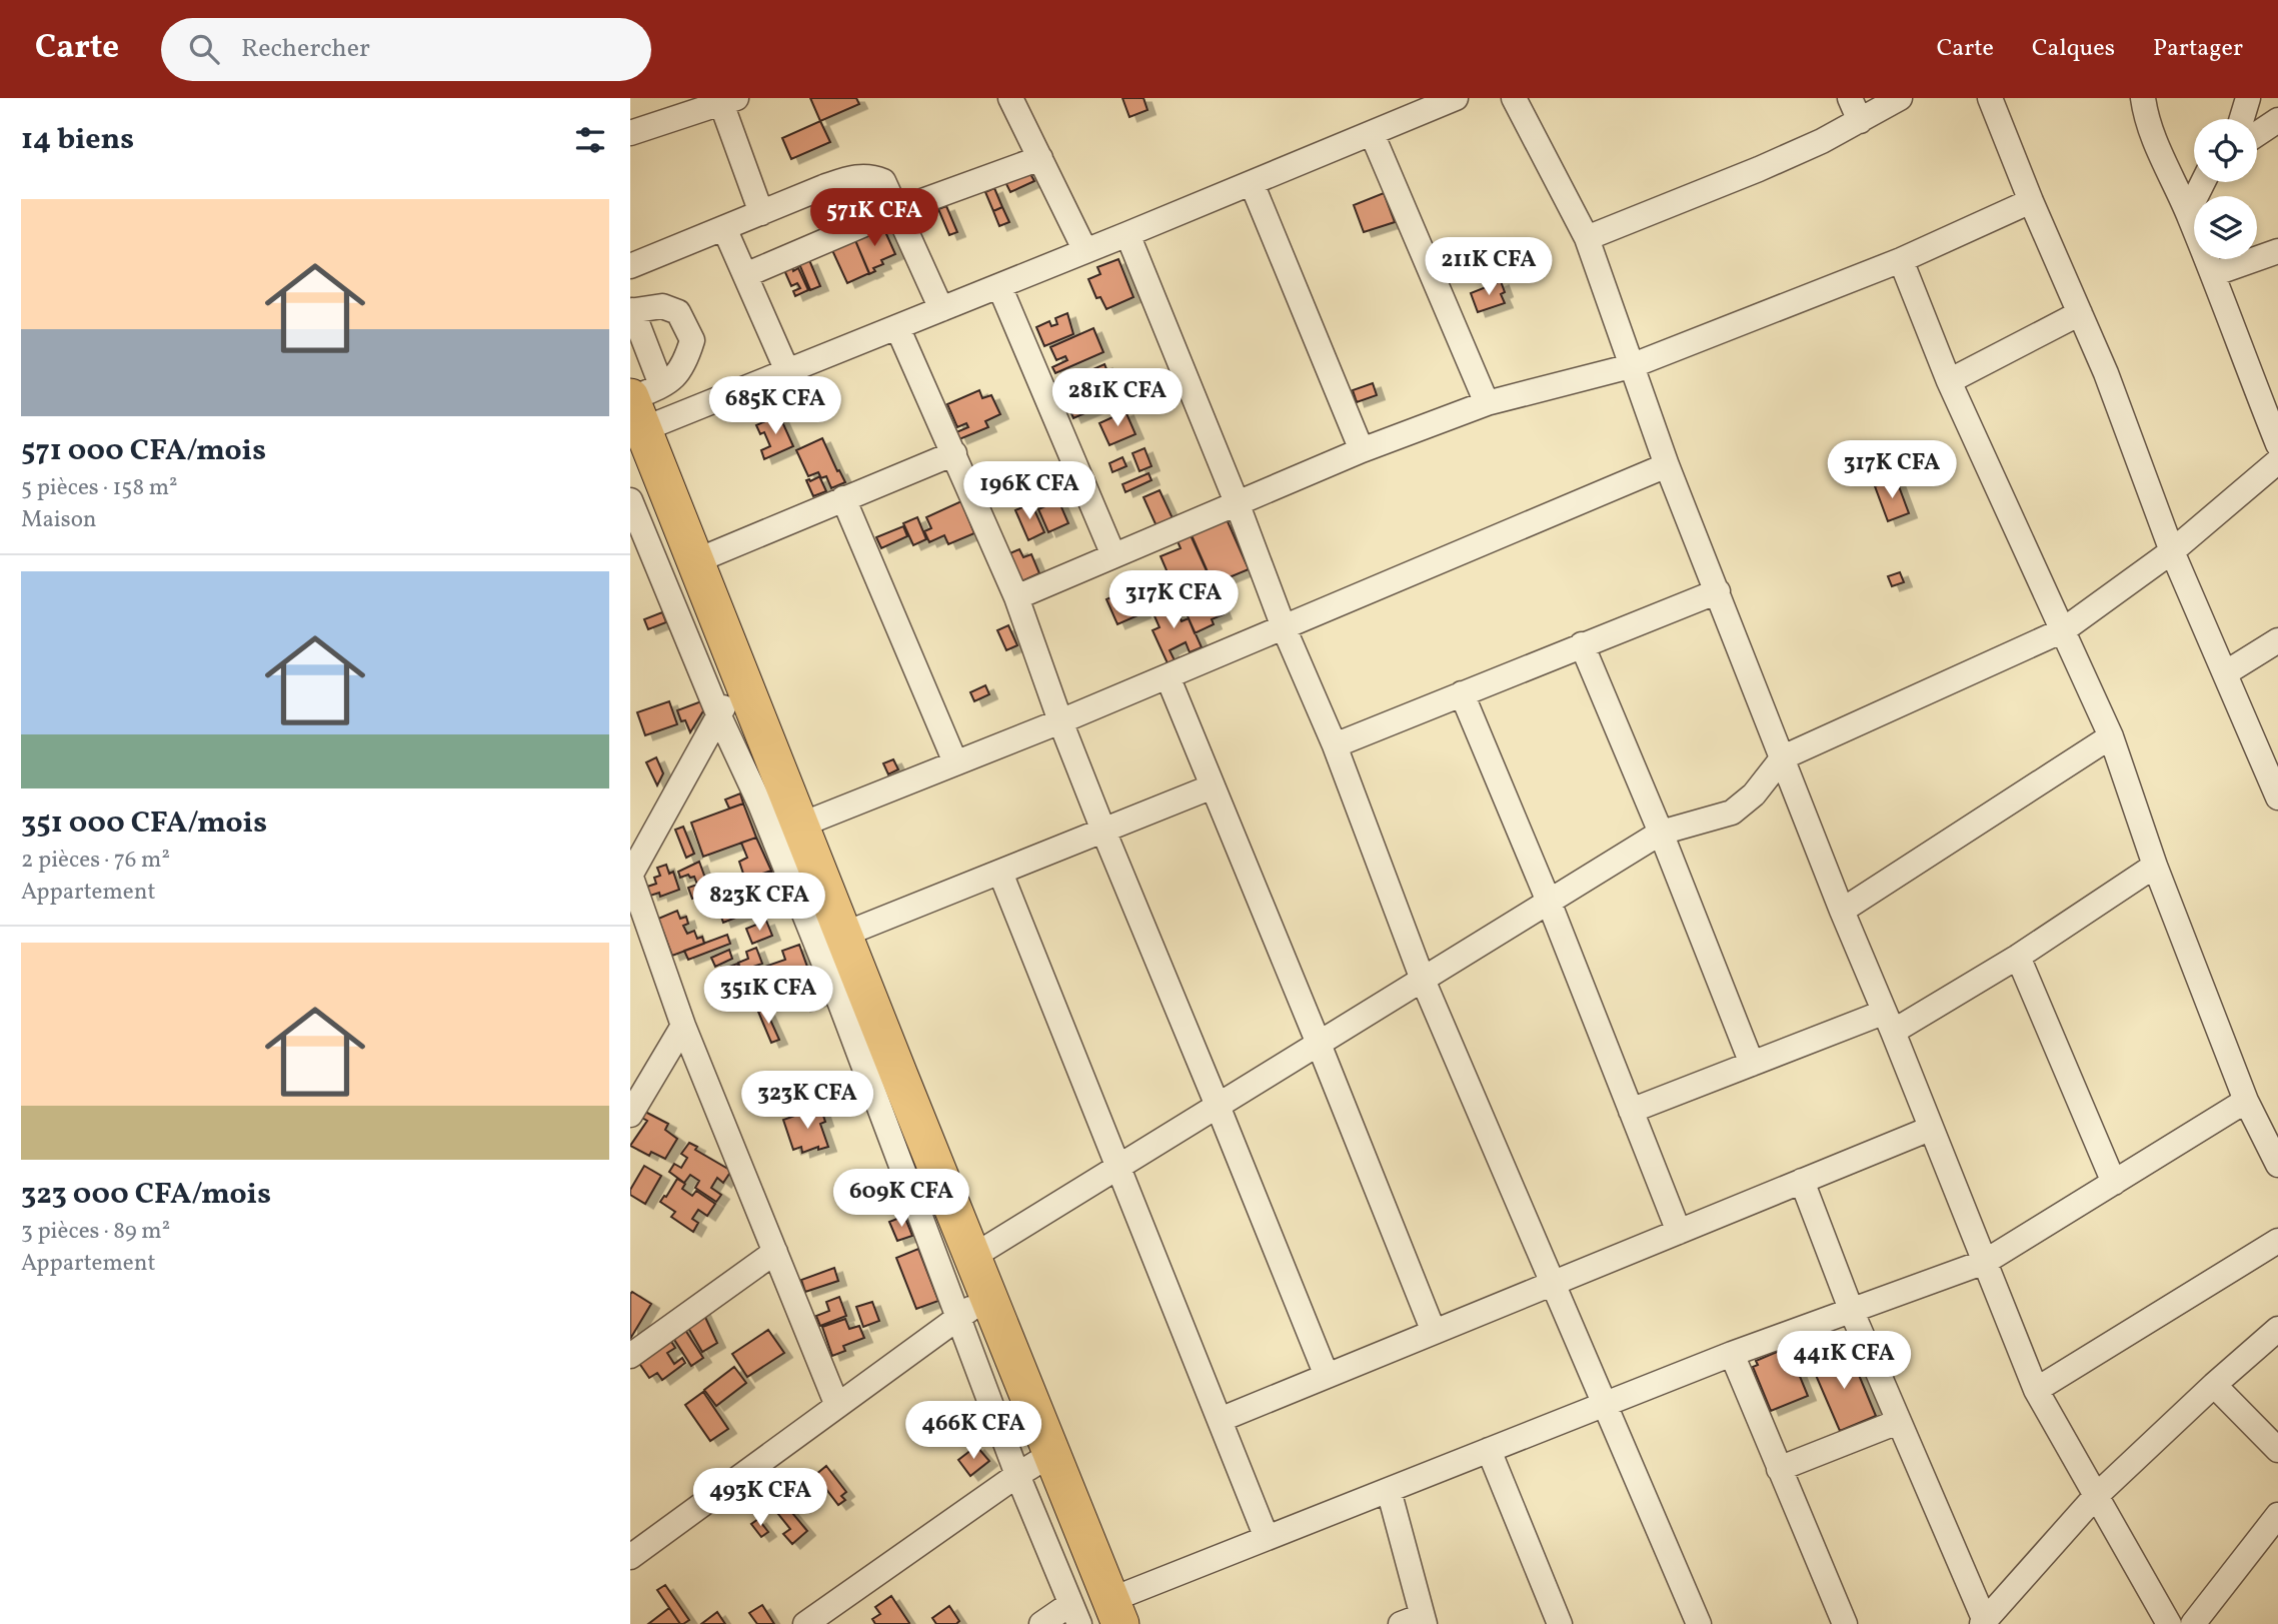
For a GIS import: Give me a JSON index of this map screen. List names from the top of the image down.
{
  "page": {
    "header": "Carte",
    "search": "Rechercher",
    "nav": ["Carte", "Calques", "Partager"],
    "heading": "14 biens",
    "list": [
      {
        "name": "571 000 CFA/mois",
        "note": "5 pièces · 158 m² · Maison"
      },
      {
        "name": "351 000 CFA/mois",
        "note": "2 pièces · 76 m² · Appartement"
      },
      {
        "name": "323 000 CFA/mois",
        "note": "3 pièces · 89 m² · Appartement"
      }
    ],
    "price": [
      "571K CFA",
      "211K CFA",
      "281K CFA",
      "685K CFA",
      "317K CFA",
      "196K CFA",
      "317K CFA",
      "823K CFA",
      "351K CFA",
      "323K CFA",
      "609K CFA",
      "441K CFA",
      "466K CFA",
      "493K CFA"
    ]
  }
}
